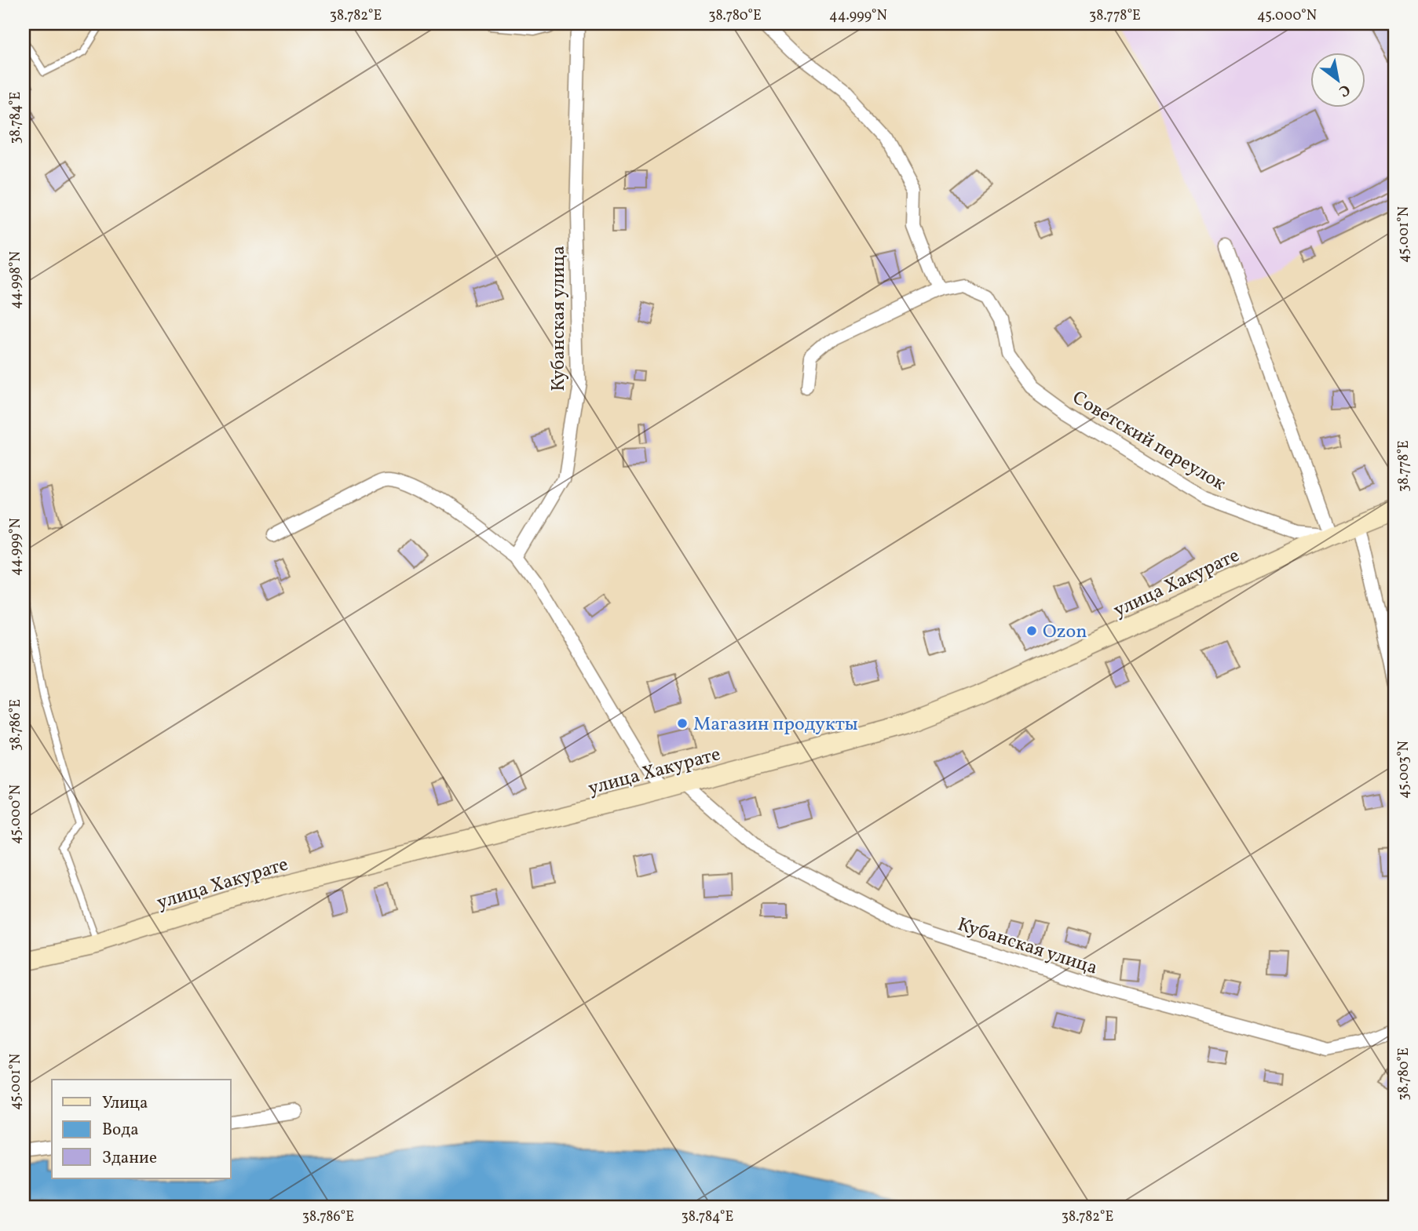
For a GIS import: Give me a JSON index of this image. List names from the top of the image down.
{
  "streets": {
    "street": ["Кубанская улица", "Советский переулок", "улица Хакурате"]
  },
  "crossings": [
    ["Кубанская улица", "улица Хакурате"],
    ["Советский переулок", "улица Хакурате"]
  ],
  "places": ["Ozon", "Магазин продукты"],
  "legend": ["Улица", "Вода", "Здание"],
  "north": "bottom right",
  "coordinates": [
    "38.782°E",
    "38.780°E",
    "44.999°N",
    "38.778°E",
    "45.000°N",
    "38.784°E",
    "45.001°N",
    "44.998°N",
    "38.786°E",
    "45.003°N"
  ]
}
